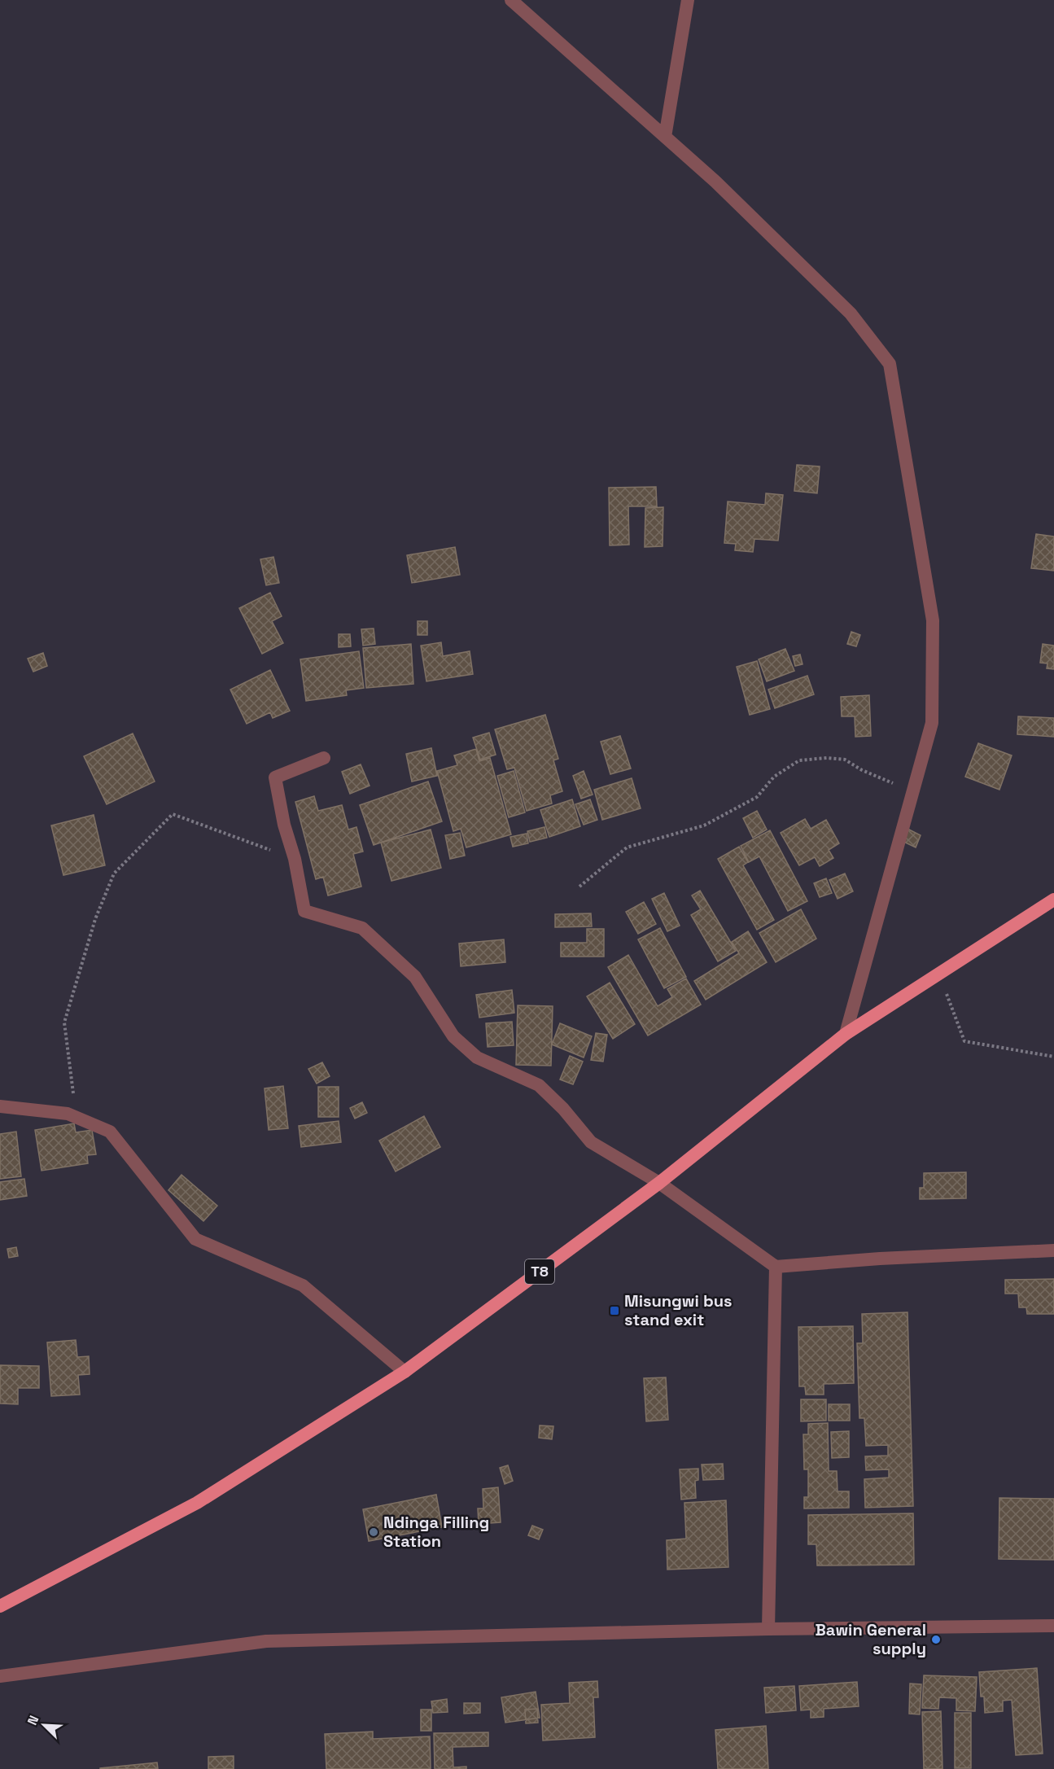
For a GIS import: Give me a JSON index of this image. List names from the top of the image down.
{
  "streets": {
    "highway": ["T8"]
  },
  "places": {
    "transit": ["Misungwi bus stand exit"],
    "other": ["Ndinga Filling Station", "Bawin General supply"]
  },
  "north": "top left"
}
